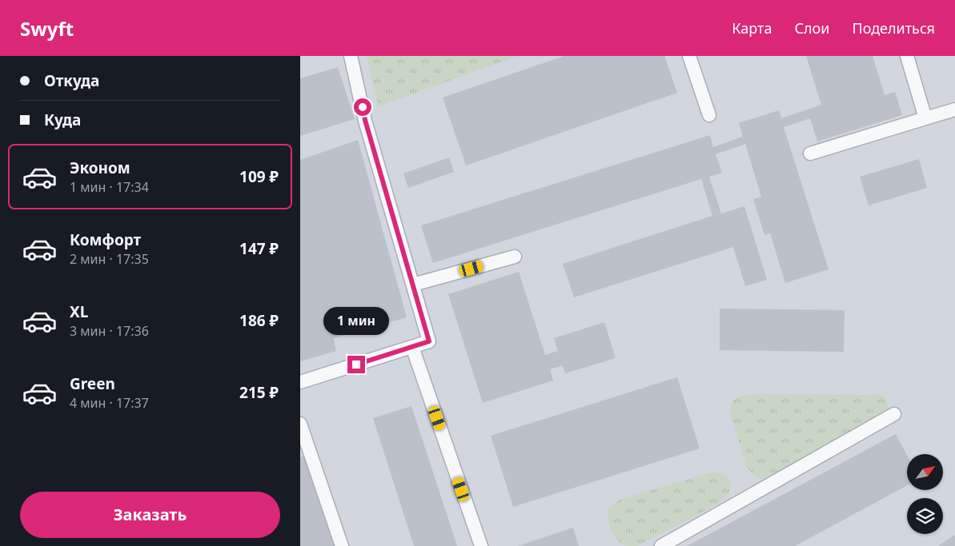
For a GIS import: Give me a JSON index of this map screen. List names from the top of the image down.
{
  "north": "top right",
  "page": {
    "header": "Swyft",
    "nav": ["Карта", "Слои", "Поделиться"],
    "banner": ["Откуда", "Куда"],
    "list": [
      {
        "name": "Эконом",
        "note": "1 мин · 17:34",
        "value": "109 ₽"
      },
      {
        "name": "Комфорт",
        "note": "2 мин · 17:35",
        "value": "147 ₽"
      },
      {
        "name": "XL",
        "note": "3 мин · 17:36",
        "value": "186 ₽"
      },
      {
        "name": "Green",
        "note": "4 мин · 17:37",
        "value": "215 ₽"
      }
    ],
    "bubble": "1 мин",
    "buttons": "Заказать"
  }
}
